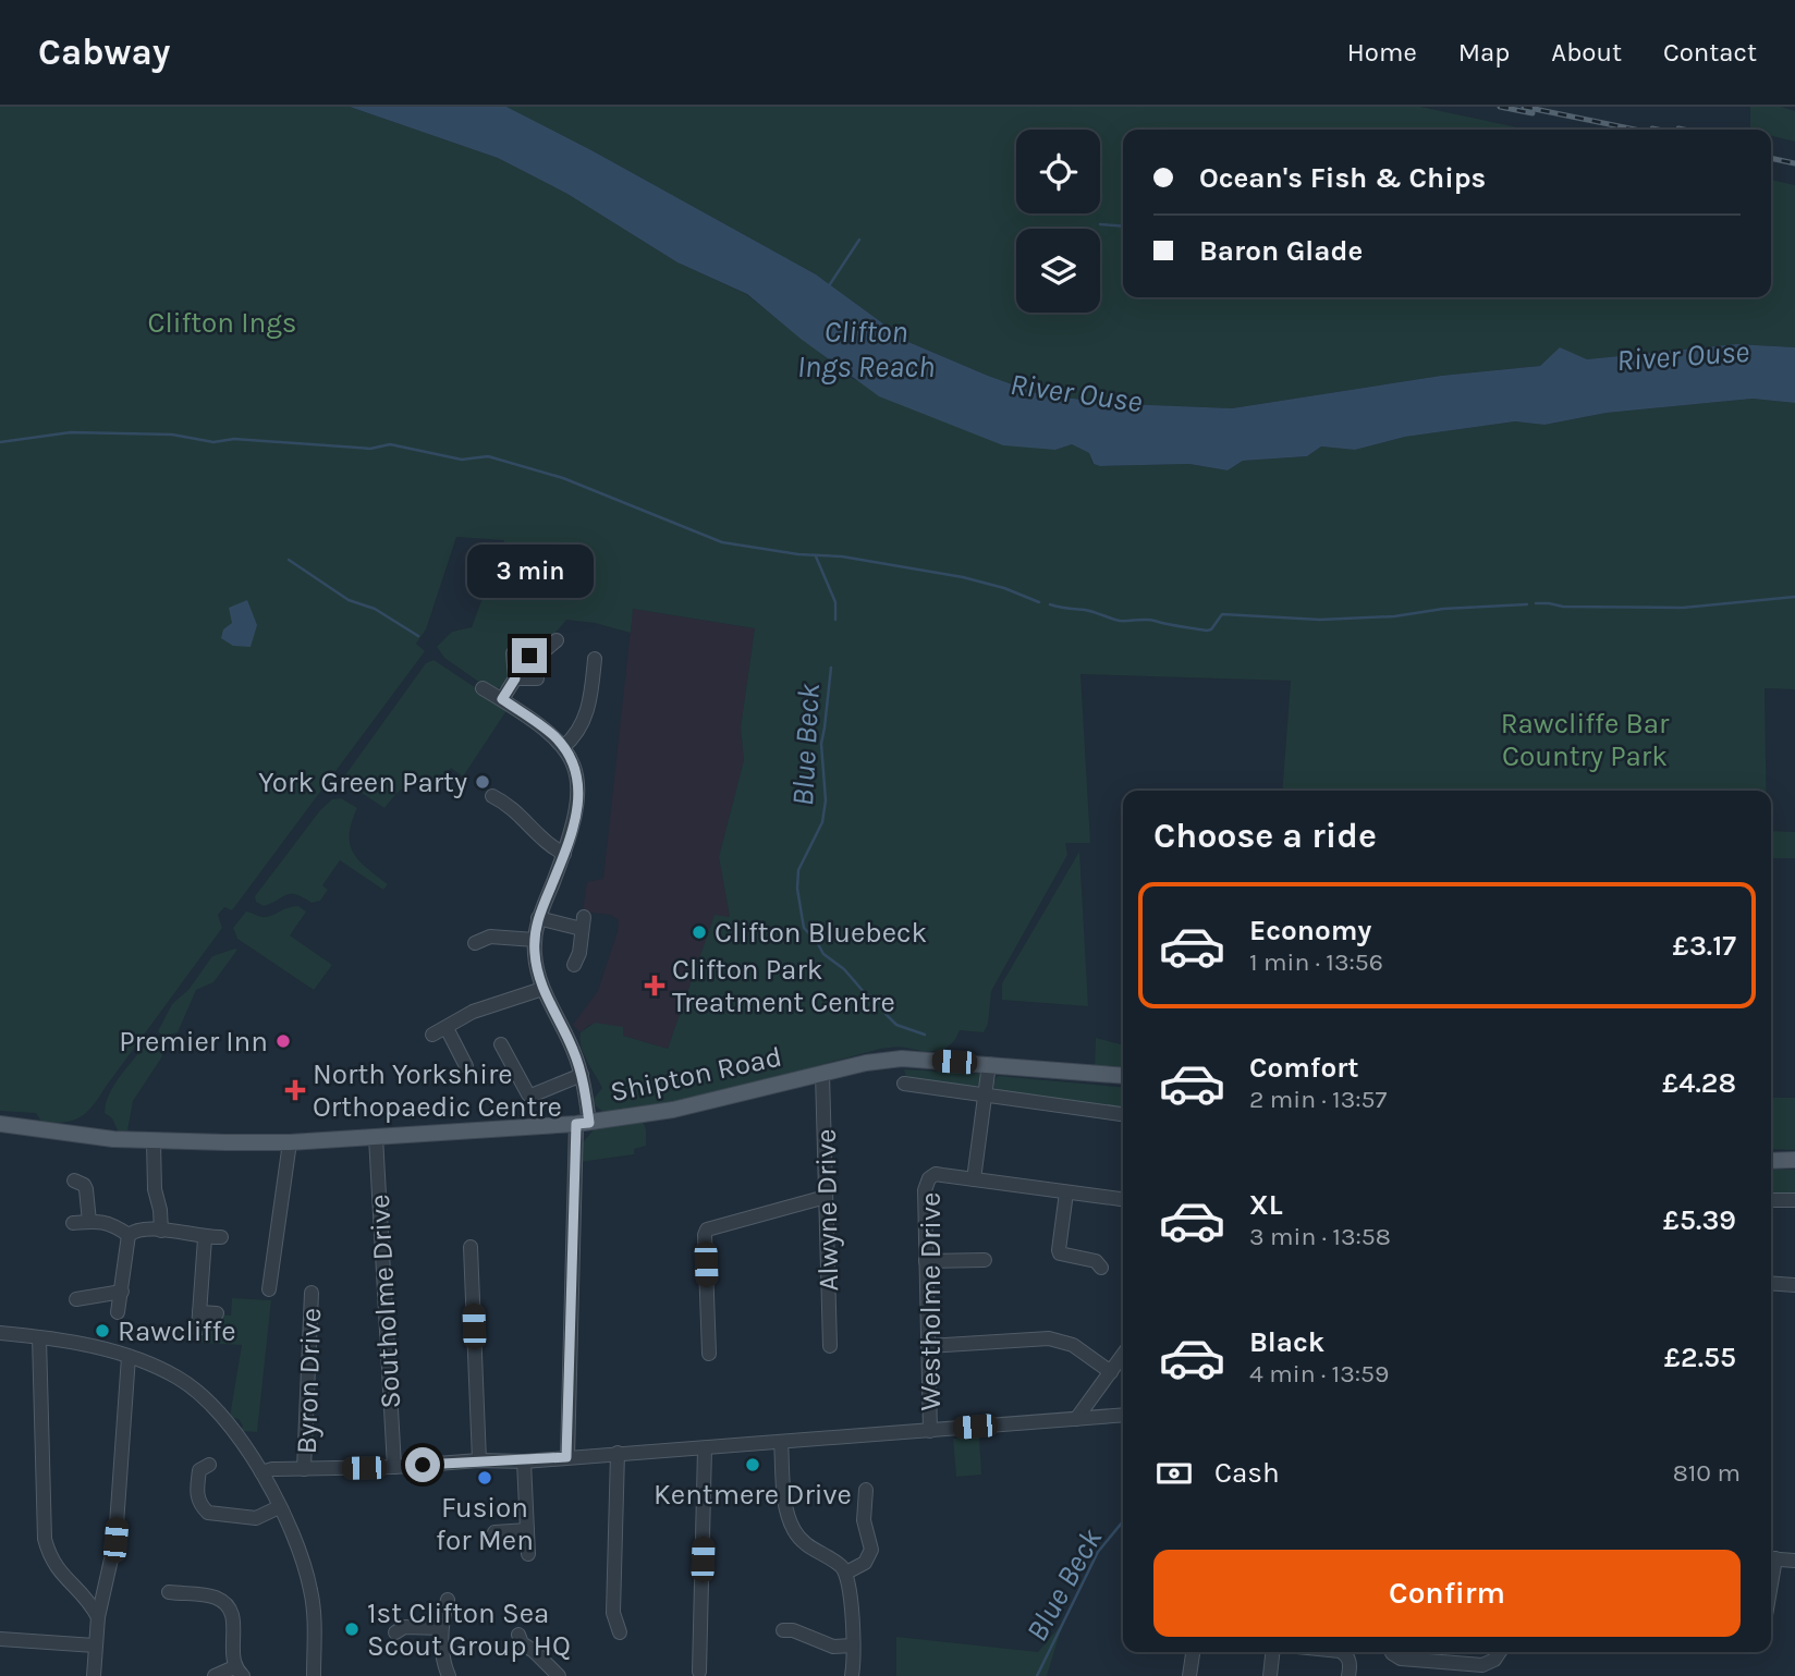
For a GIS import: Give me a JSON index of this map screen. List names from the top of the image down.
{
  "streets": {
    "main road": ["Shipton Road"],
    "street": [
      "Alwyne Drive",
      "Southolme Drive",
      "Westholme Drive",
      "Byron Drive"
    ]
  },
  "crossings": [
    ["Shipton Road", "Alwyne Drive"],
    ["Shipton Road", "Southolme Drive"]
  ],
  "water": ["Clifton Ings Reach", "River Ouse", "Blue Beck"],
  "parks": ["Clifton Ings", "Rawcliffe Bar Country Park"],
  "places": {
    "other": [
      "York Green Party",
      "Clifton Bluebeck",
      "Premier Inn",
      "Rawcliffe",
      "Kentmere Drive",
      "Fusion for Men",
      "1st Clifton Sea Scout Group HQ"
    ],
    "health": ["Clifton Park Treatment Centre", "North Yorkshire Orthopaedic Centre"]
  },
  "page": {
    "header": "Cabway",
    "nav": [
      "Home",
      "Map",
      "About",
      "Contact"
    ],
    "banner": ["Ocean's Fish & Chips", "Baron Glade"],
    "bubble": "3 min",
    "heading": "Choose a ride",
    "list": [
      {
        "name": "Economy",
        "note": "1 min · 13:56",
        "value": "£3.17"
      },
      {
        "name": "Comfort",
        "note": "2 min · 13:57",
        "value": "£4.28"
      },
      {
        "name": "XL",
        "note": "3 min · 13:58",
        "value": "£5.39"
      },
      {
        "name": "Black",
        "note": "4 min · 13:59",
        "value": "£2.55"
      }
    ],
    "pay": ["Cash", "810 m"],
    "buttons": "Confirm"
  }
}
